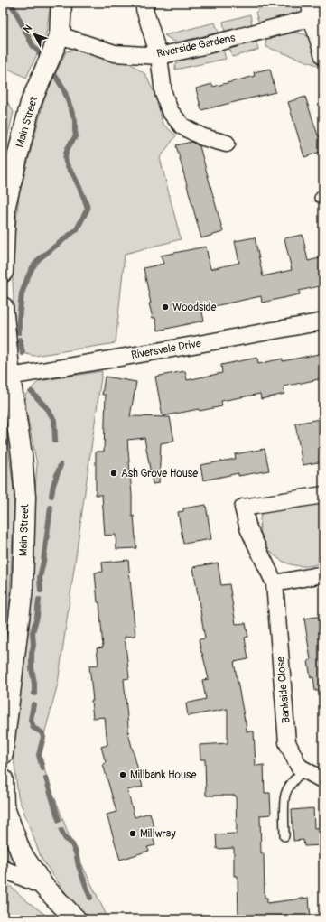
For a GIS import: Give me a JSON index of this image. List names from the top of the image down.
{
  "streets": {
    "street": [
      "Riverside Gardens",
      "Main Street",
      "Riversvale Drive",
      "Bankside Close"
    ]
  },
  "crossings": [
    ["Riverside Gardens", "Main Street"],
    ["Main Street", "Riversvale Drive"]
  ],
  "places": [
    "Woodside",
    "Ash Grove House",
    "Millbank House",
    "Millwray"
  ],
  "north": "top left"
}
